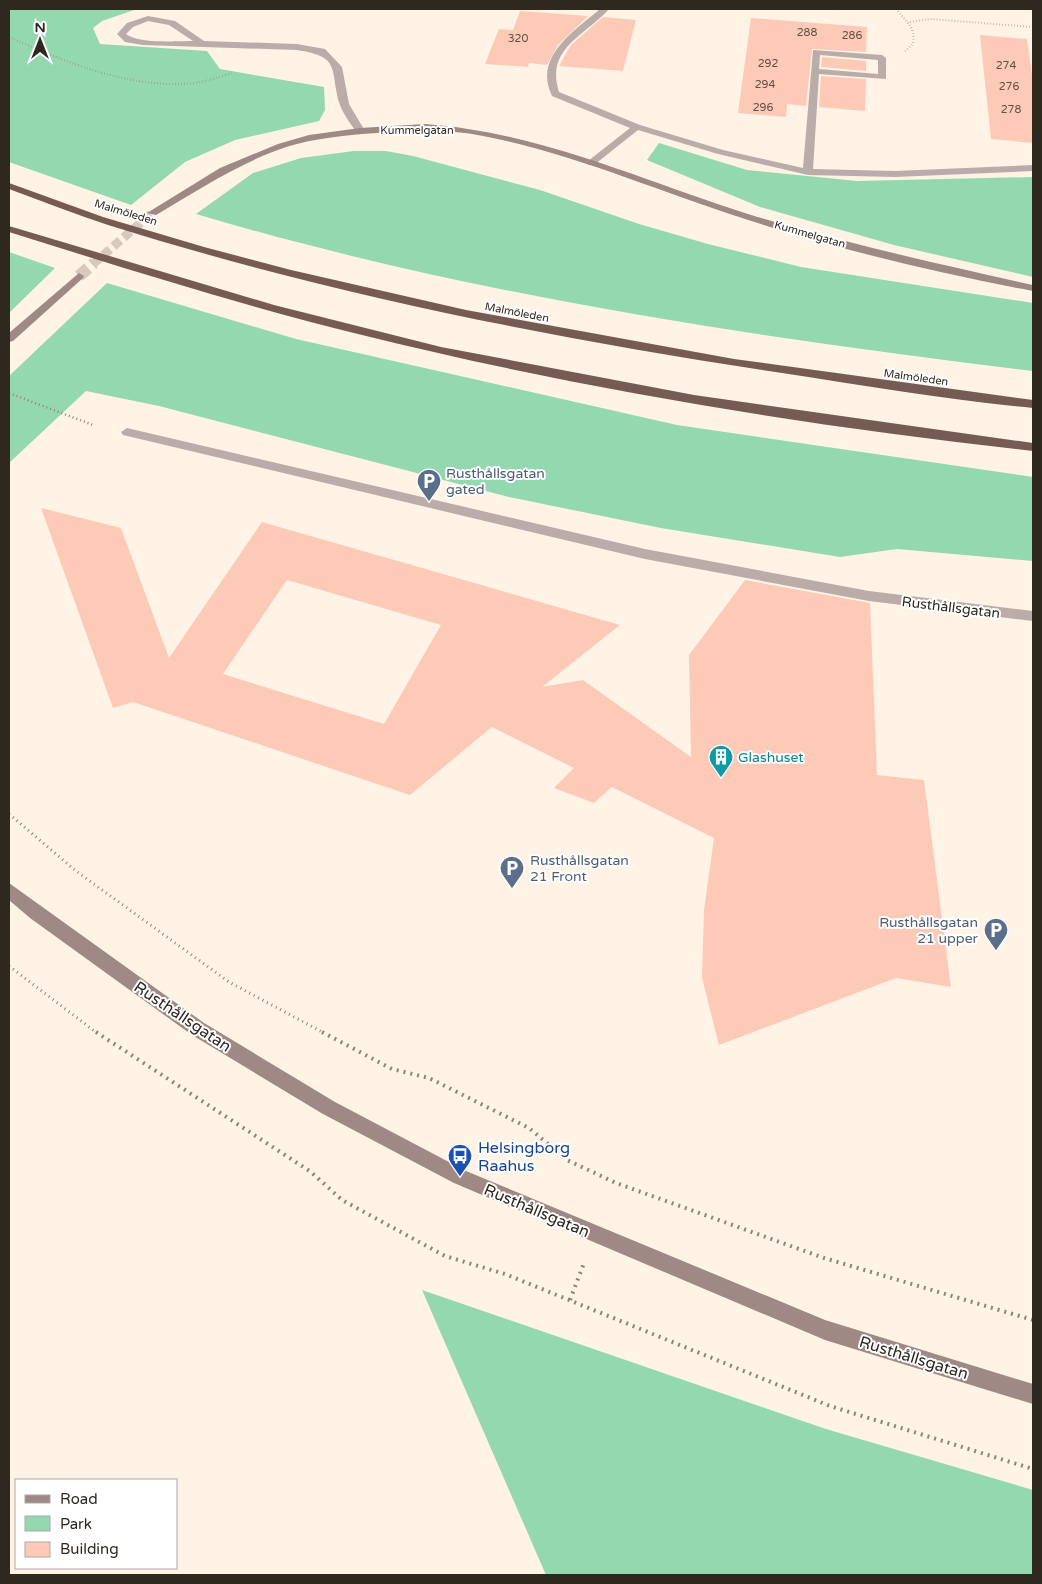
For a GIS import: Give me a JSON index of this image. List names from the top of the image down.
{
  "streets": {
    "highway": ["Malmöleden"],
    "street": ["Kummelgatan", "Rusthållsgatan"]
  },
  "places": {
    "parking": ["Rusthållsgatan gated", "Rusthållsgatan 21 Front", "Rusthållsgatan 21 upper"],
    "building": ["Glashuset"],
    "bus stop": ["Helsingborg Raahus"]
  },
  "house_numbers": [
    "288",
    "286",
    "320",
    "292",
    "274",
    "294",
    "276",
    "296",
    "278"
  ],
  "legend": ["Road", "Park", "Building"],
  "north": "top"
}
